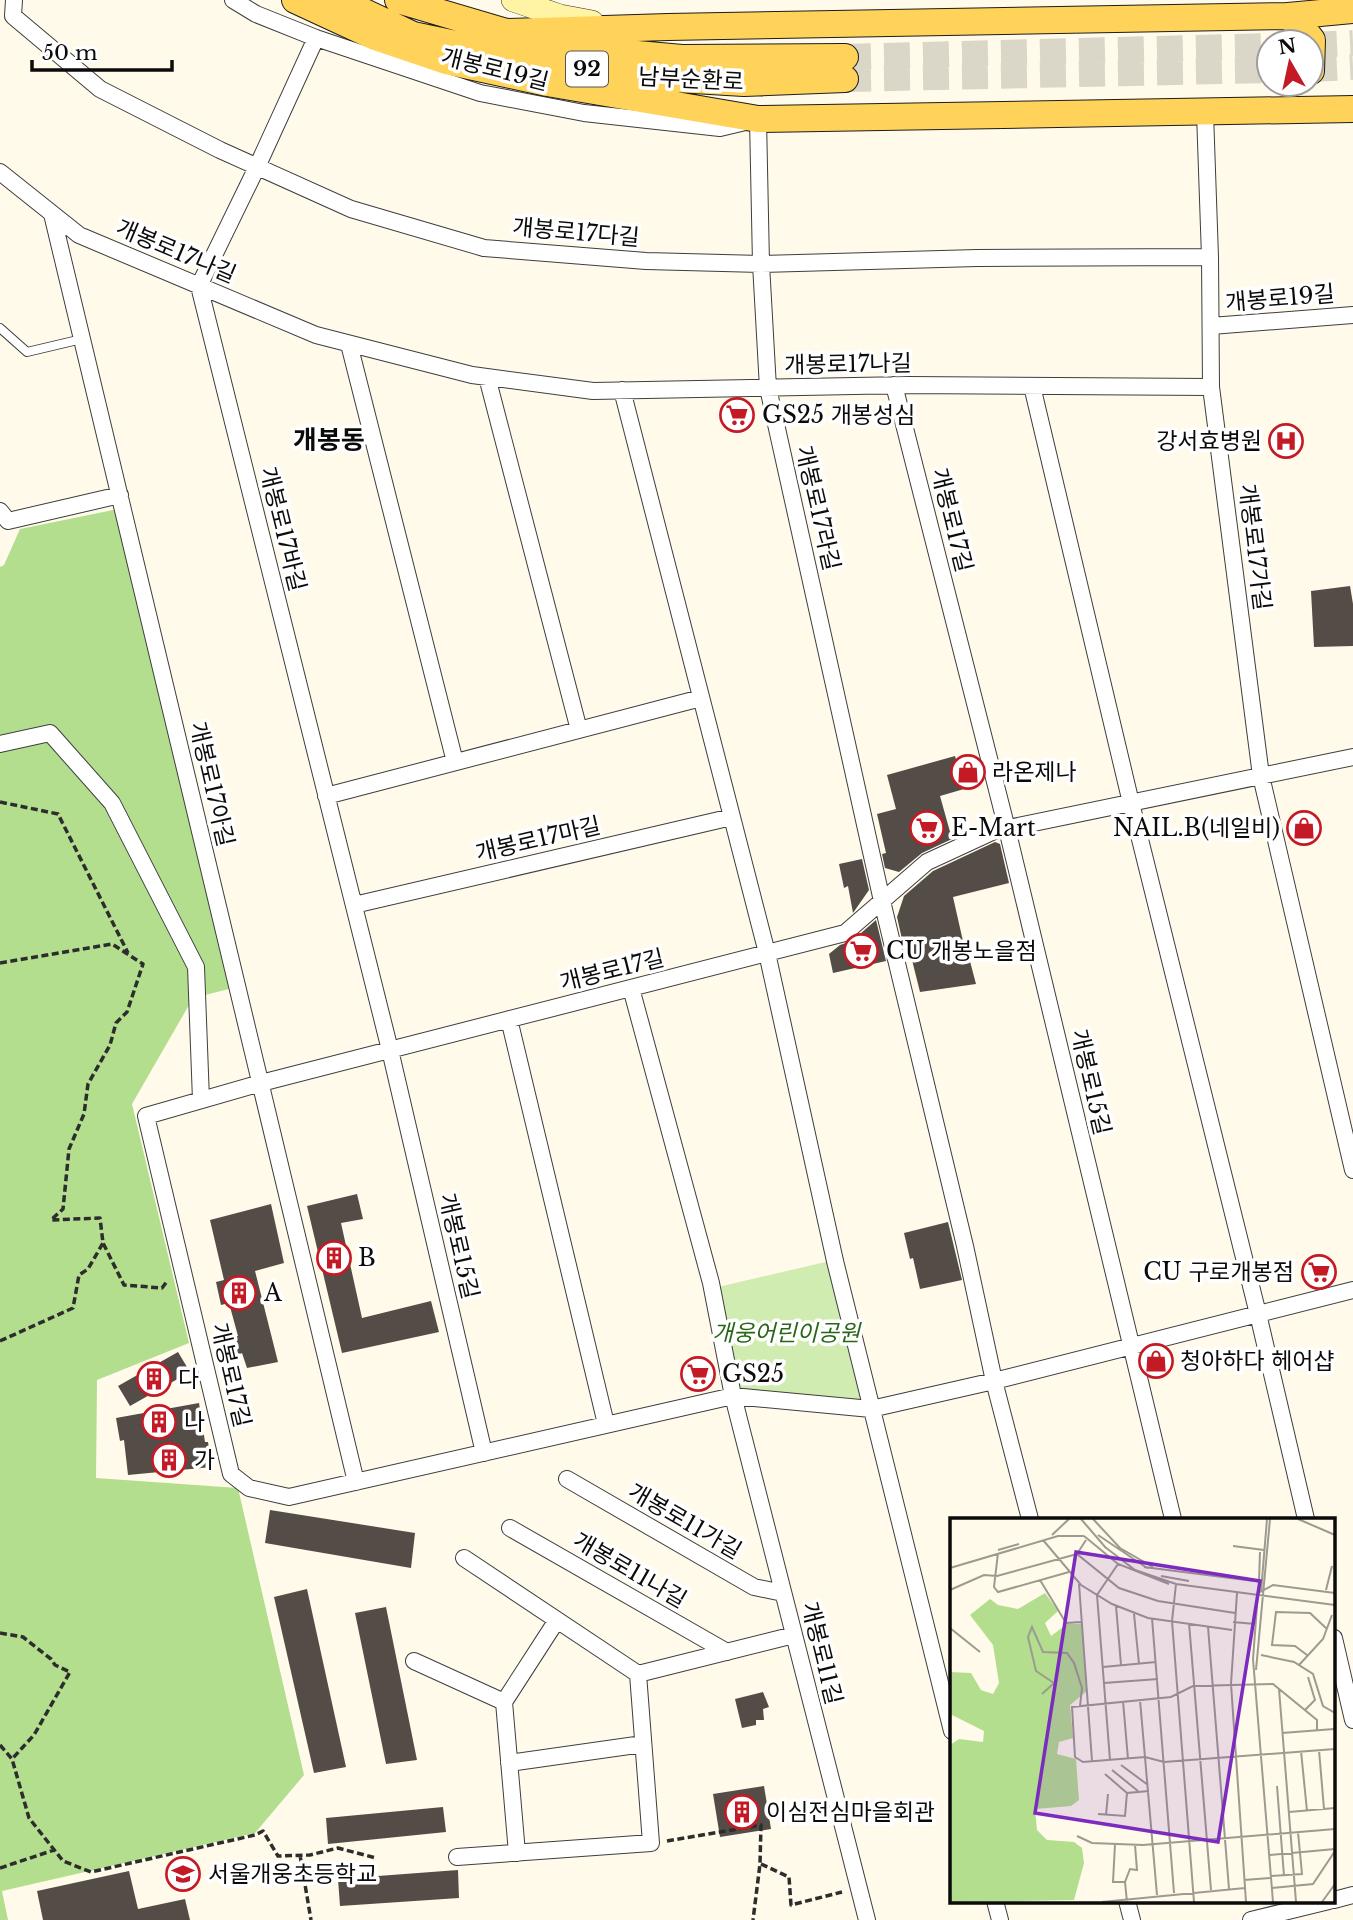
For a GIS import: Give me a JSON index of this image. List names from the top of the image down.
{
  "streets": {
    "main road": ["92", "남부순환로"],
    "street": [
      "개봉로19길",
      "개봉로17다길",
      "개봉로17나길",
      "개봉로17라길",
      "개봉로17길",
      "개봉로17바길",
      "개봉로17가길",
      "개봉로17아길",
      "개봉로17마길",
      "개봉로15길",
      "개봉로11가길",
      "개봉로11나길",
      "개봉로11길"
    ]
  },
  "crossings": [
    ["개봉로19길", "개봉로17라길"],
    ["개봉로19길", "개봉로17가길"],
    ["개봉로17다길", "개봉로17라길"],
    ["개봉로17다길", "개봉로17가길"],
    ["개봉로17나길", "개봉로17라길"],
    ["개봉로17나길", "개봉로17길"],
    ["개봉로17나길", "개봉로17바길"],
    ["개봉로17나길", "개봉로17가길"],
    ["개봉로17나길", "개봉로17아길"],
    ["개봉로17라길", "개봉로17길"],
    ["개봉로17길", "개봉로17바길"],
    ["개봉로17길", "개봉로17가길"],
    ["개봉로17길", "개봉로17아길"],
    ["개봉로17길", "개봉로15길"],
    ["개봉로17바길", "개봉로17마길"],
    ["개봉로17바길", "개봉로15길"],
    ["개봉로11가길", "개봉로11길"]
  ],
  "districts": ["개봉동"],
  "parks": ["개웅어린이공원"],
  "places": {
    "supermarket": [
      "GS25 개봉성심",
      "E-Mart",
      "CU 개봉노을점",
      "CU 구로개봉점",
      "GS25"
    ],
    "hospital": ["강서효병원"],
    "shop": ["라온제나", "NAIL.B(네일비)", "청아하다 헤어샵"],
    "building": [
      "B",
      "A",
      "다",
      "나",
      "가",
      "이심전심마을회관"
    ],
    "school or university": ["서울개웅초등학교"]
  },
  "scale_bar": "50 m",
  "north": "top"
}
